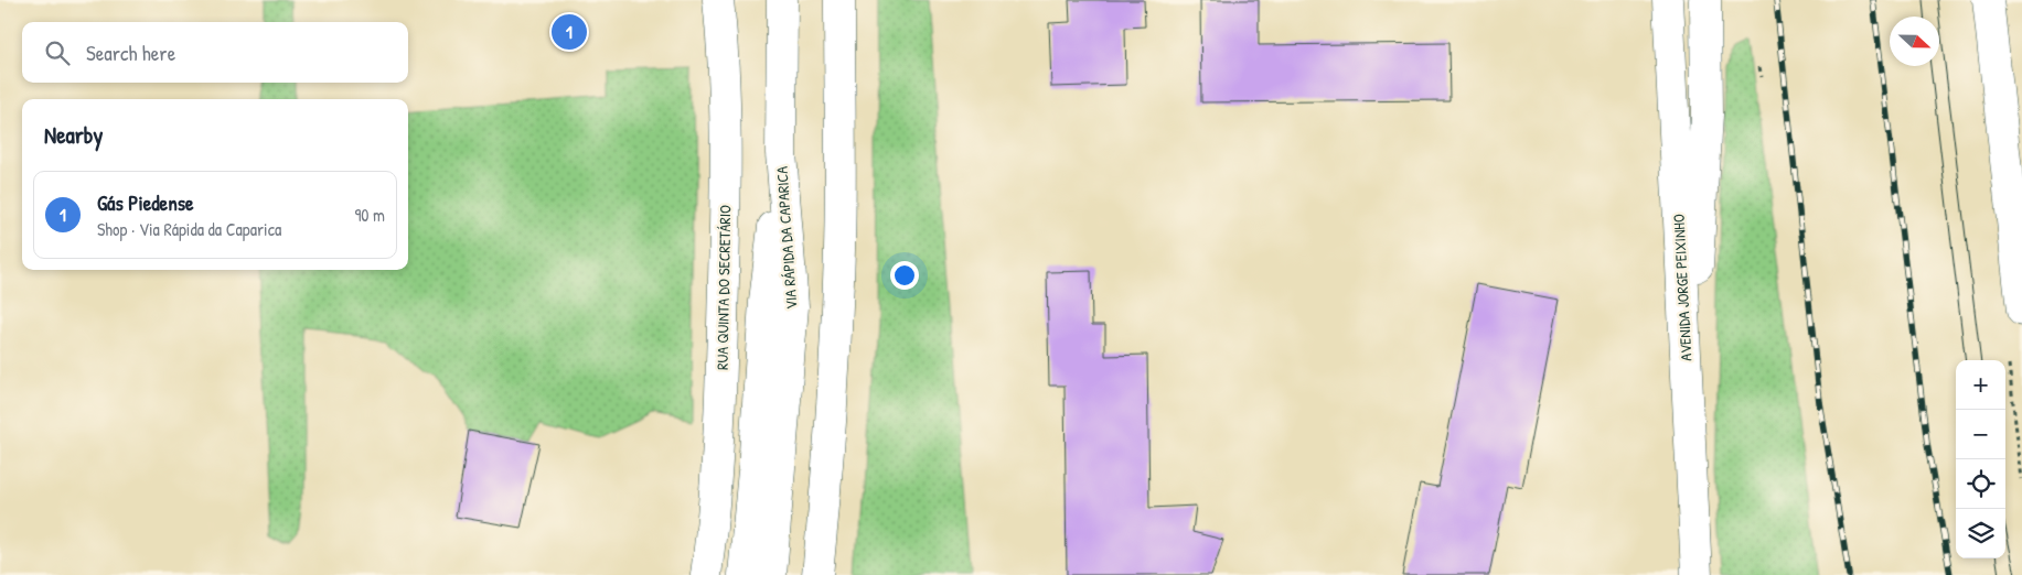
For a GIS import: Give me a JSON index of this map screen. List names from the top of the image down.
{
  "streets": {
    "main road": ["VIA RÁPIDA DA CAPARICA", "RUA QUINTA DO SECRETÁRIO", "AVENIDA JORGE PEIXINHO"]
  },
  "north": "right",
  "page": {
    "pins": "1",
    "search": "Search here",
    "heading": "Nearby",
    "list": [
      {
        "mark": "1",
        "name": "Gás Piedense",
        "note": "Shop · Via Rápida da Caparica",
        "value": "90 m"
      }
    ],
    "map_buttons": ["+", "−"]
  }
}
